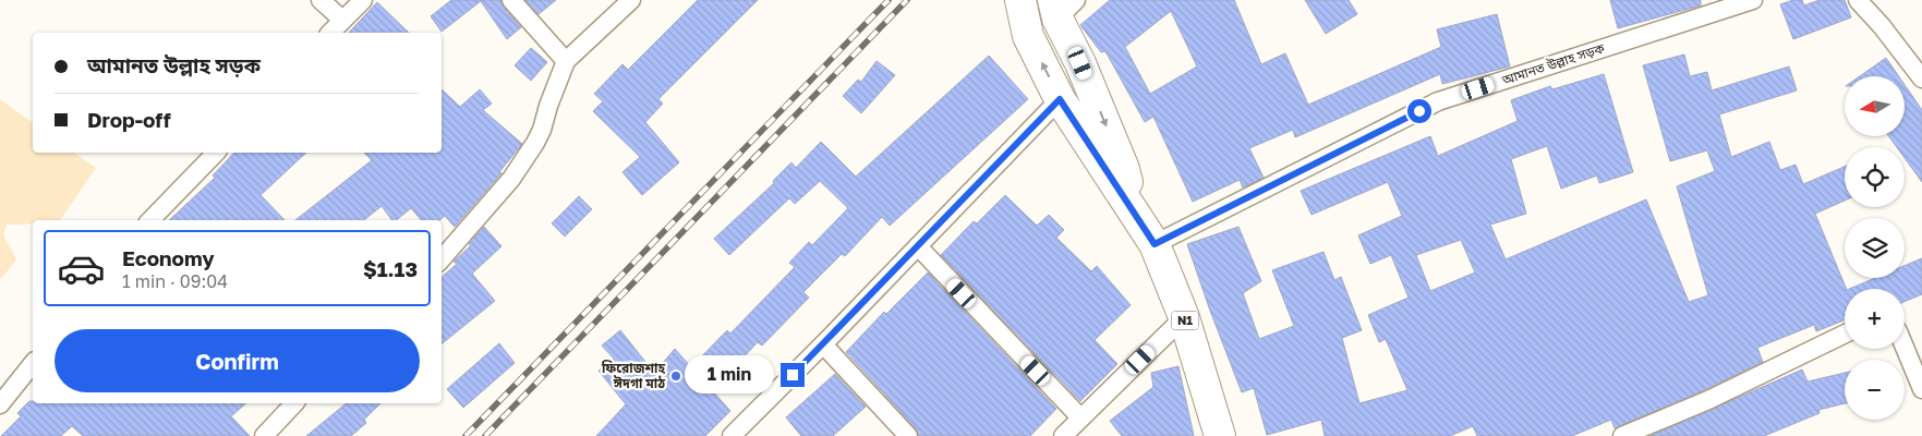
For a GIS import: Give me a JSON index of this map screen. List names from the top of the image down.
{
  "streets": {
    "highway": ["N1"],
    "street": ["আমানত উল্লাহ সড়ক"]
  },
  "crossings": [
    ["আমানত উল্লাহ সড়ক", "N1"]
  ],
  "places": ["ফিরোজশাহ ঈদগা মাঠ"],
  "north": "left",
  "page": {
    "banner": ["আমানত উল্লাহ সড়ক", "Drop-off"],
    "map_buttons": ["+", "−"],
    "list": [
      {
        "name": "Economy",
        "note": "1 min · 09:04",
        "value": "$1.13"
      }
    ],
    "buttons": "Confirm",
    "bubble": "1 min"
  }
}
